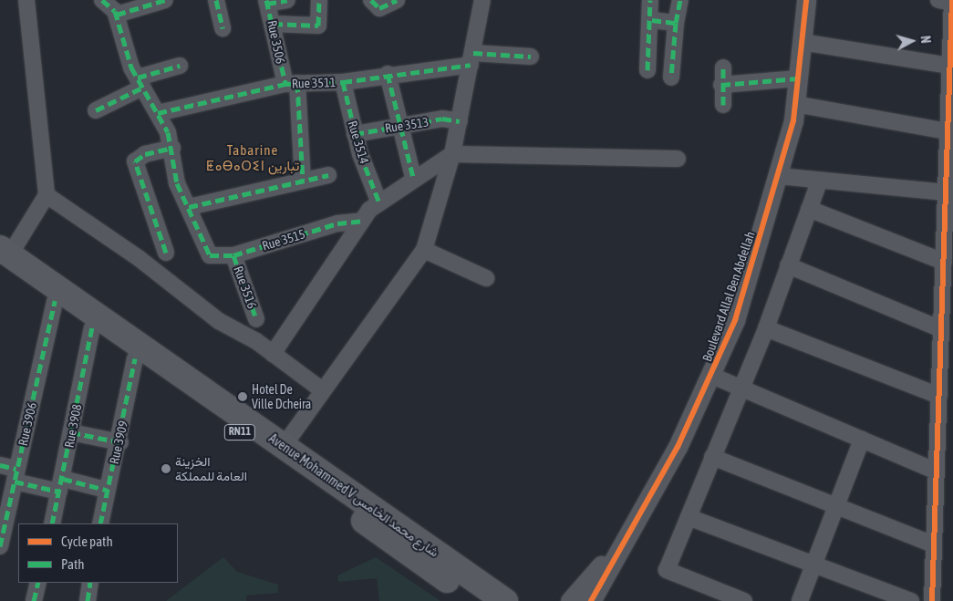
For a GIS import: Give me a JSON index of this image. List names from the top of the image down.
{
  "streets": {
    "main road": ["RN11", "Avenue Mohammed V شارع محمد الخامس"],
    "street": [
      "Rue 3506",
      "Rue 3511",
      "Rue 3513",
      "Rue 3514",
      "Rue 3515",
      "Rue 3516",
      "Boulevard Allal Ben Abdellah",
      "Rue 3906",
      "Rue 3908",
      "Rue 3909"
    ]
  },
  "crossings": [
    ["Rue 3506", "Rue 3511"],
    ["Rue 3511", "Rue 3514"],
    ["Rue 3513", "Rue 3514"],
    ["Rue 3515", "Rue 3516"],
    ["Rue 3906", "Avenue Mohammed V شارع محمد الخامس"],
    ["Rue 3908", "Avenue Mohammed V شارع محمد الخامس"],
    ["Rue 3909", "Avenue Mohammed V شارع محمد الخامس"]
  ],
  "districts": ["Tabarine ⵟⴰⴱⴰⵔⵉⵏ تبارين"],
  "places": ["Hotel De Ville Dcheira", "الخزينة العامة للمملكة"],
  "legend": ["Cycle path", "Path"],
  "north": "right"
}
